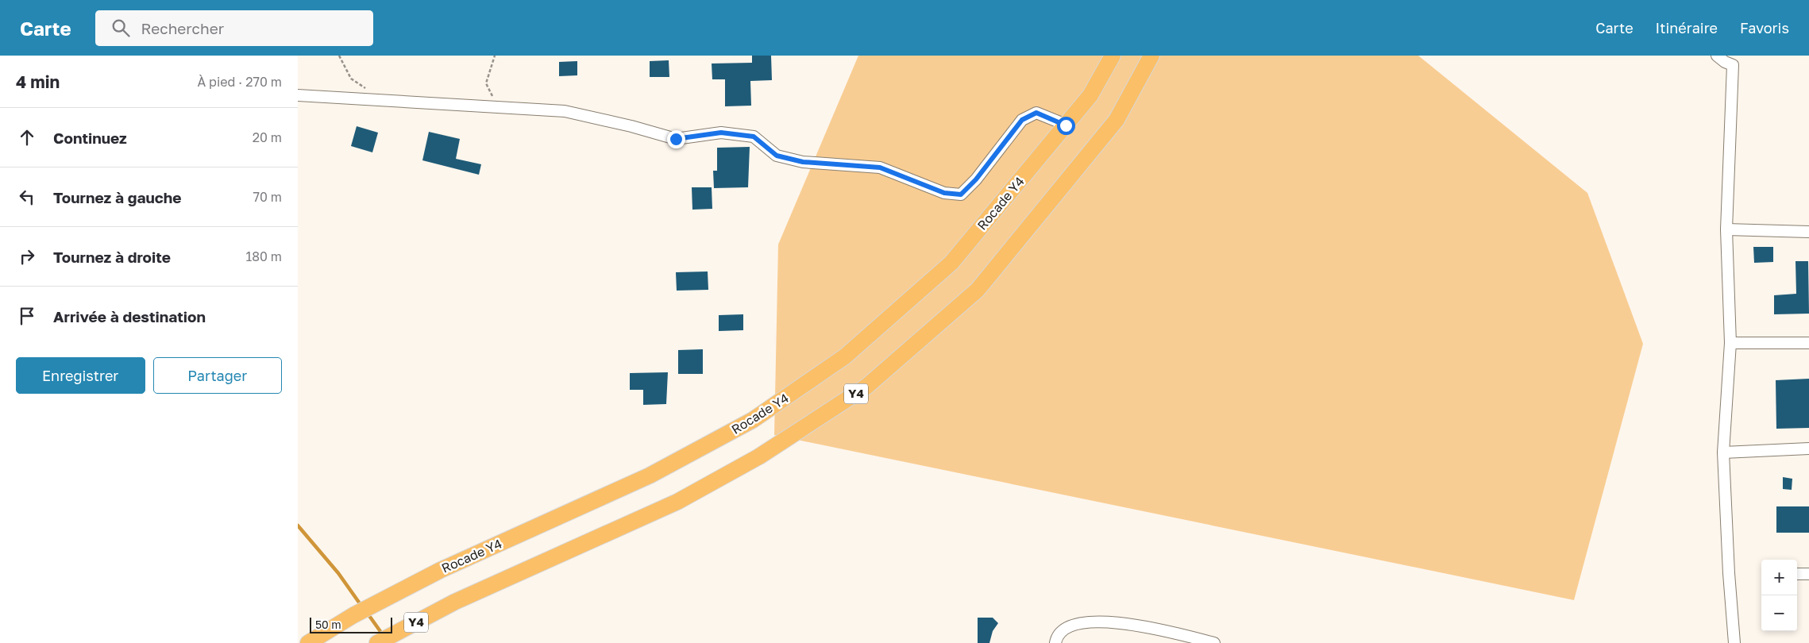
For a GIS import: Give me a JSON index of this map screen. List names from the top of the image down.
{
  "streets": {
    "highway": ["Rocade Y4", "Y4"]
  },
  "scale_bar": "50 m",
  "page": {
    "header": "Carte",
    "search": "Rechercher",
    "nav": ["Carte", "Itinéraire", "Favoris"],
    "heading": ["4 min", "À pied · 270 m"],
    "list": [
      ["Continuez", "20 m"],
      ["Tournez à gauche", "70 m"],
      ["Tournez à droite", "180 m"],
      "Arrivée à destination"
    ],
    "buttons": ["Enregistrer", "Partager"],
    "map_buttons": ["+", "−"],
    "scale": "50 m"
  }
}
